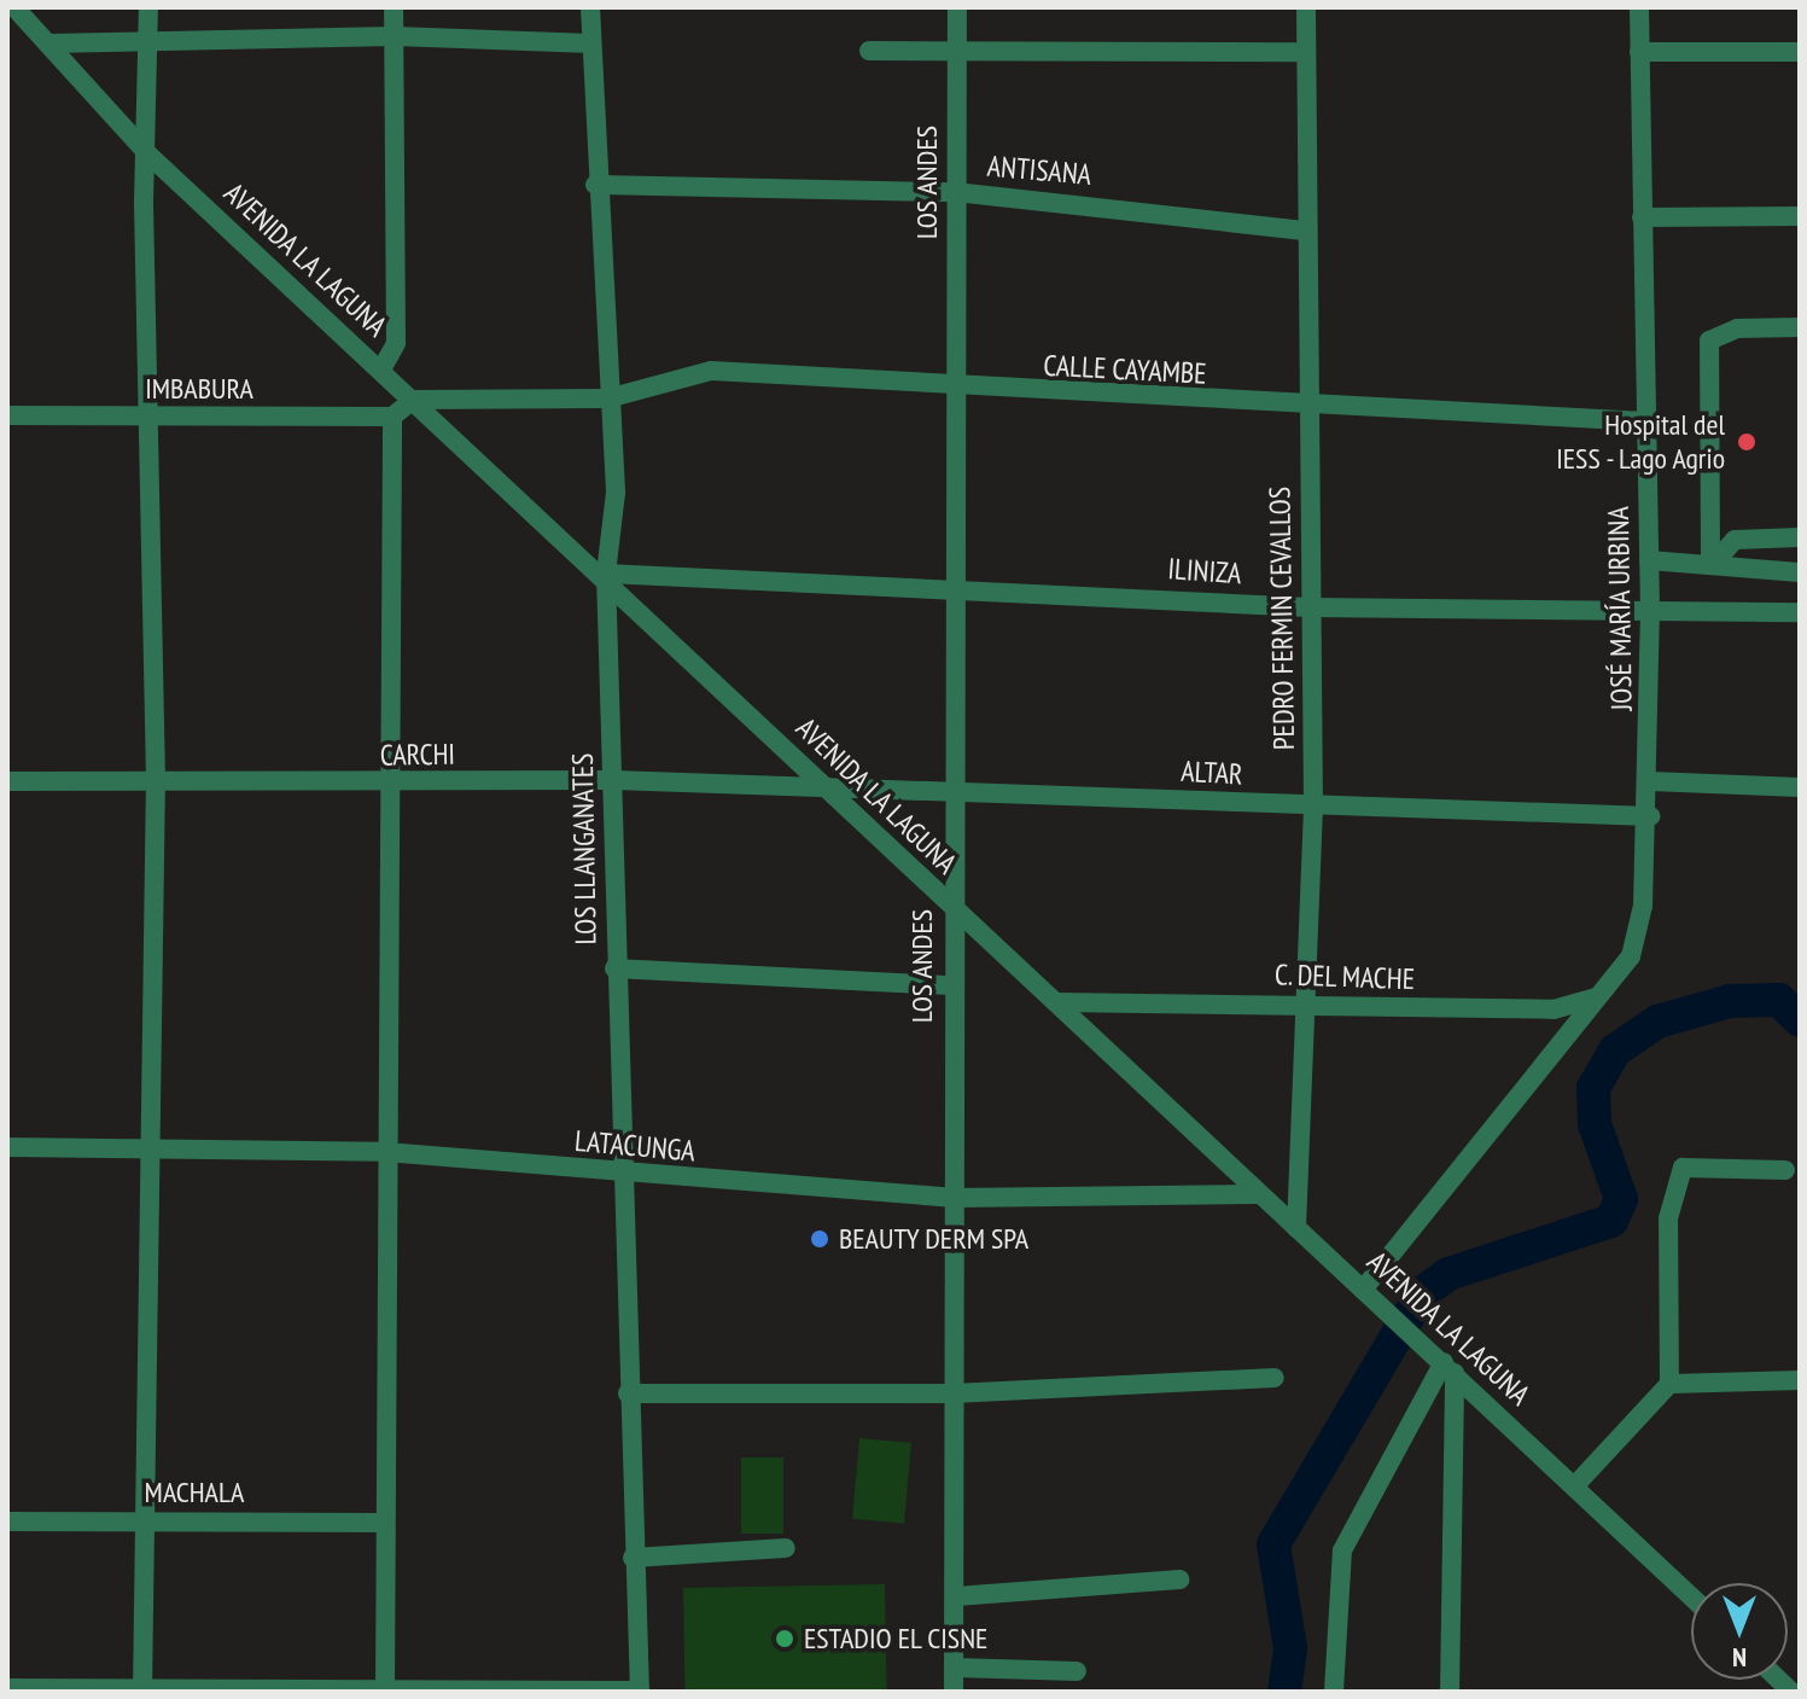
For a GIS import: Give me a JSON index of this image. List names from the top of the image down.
{
  "streets": {
    "street": [
      "ANTISANA",
      "LOS ANDES",
      "AVENIDA LA LAGUNA",
      "CALLE CAYAMBE",
      "IMBABURA",
      "ILINIZA",
      "JOSÉ MARÍA URBINA",
      "PEDRO FERMIN CEVALLOS",
      "CARCHI",
      "ALTAR",
      "LOS LLANGANATES",
      "C. DEL MACHE",
      "LATACUNGA",
      "MACHALA"
    ]
  },
  "crossings": [
    ["ANTISANA", "LOS ANDES"],
    ["ANTISANA", "PEDRO FERMIN CEVALLOS"],
    ["ANTISANA", "LOS LLANGANATES"],
    ["LOS ANDES", "AVENIDA LA LAGUNA"],
    ["LOS ANDES", "CALLE CAYAMBE"],
    ["LOS ANDES", "ILINIZA"],
    ["LOS ANDES", "ALTAR"],
    ["LOS ANDES", "LATACUNGA"],
    ["AVENIDA LA LAGUNA", "CALLE CAYAMBE"],
    ["AVENIDA LA LAGUNA", "ILINIZA"],
    ["AVENIDA LA LAGUNA", "PEDRO FERMIN CEVALLOS"],
    ["AVENIDA LA LAGUNA", "CARCHI"],
    ["AVENIDA LA LAGUNA", "ALTAR"],
    ["AVENIDA LA LAGUNA", "LOS LLANGANATES"],
    ["AVENIDA LA LAGUNA", "C. DEL MACHE"],
    ["AVENIDA LA LAGUNA", "LATACUNGA"],
    ["CALLE CAYAMBE", "JOSÉ MARÍA URBINA"],
    ["CALLE CAYAMBE", "PEDRO FERMIN CEVALLOS"],
    ["CALLE CAYAMBE", "LOS LLANGANATES"],
    ["ILINIZA", "JOSÉ MARÍA URBINA"],
    ["ILINIZA", "PEDRO FERMIN CEVALLOS"],
    ["ILINIZA", "LOS LLANGANATES"],
    ["JOSÉ MARÍA URBINA", "ALTAR"],
    ["JOSÉ MARÍA URBINA", "C. DEL MACHE"],
    ["PEDRO FERMIN CEVALLOS", "ALTAR"],
    ["PEDRO FERMIN CEVALLOS", "C. DEL MACHE"],
    ["CARCHI", "ALTAR"],
    ["CARCHI", "LOS LLANGANATES"],
    ["LOS LLANGANATES", "LATACUNGA"]
  ],
  "places": ["Hospital del IESS - Lago Agrio", "BEAUTY DERM SPA", "ESTADIO EL CISNE"],
  "north": "bottom"
}
